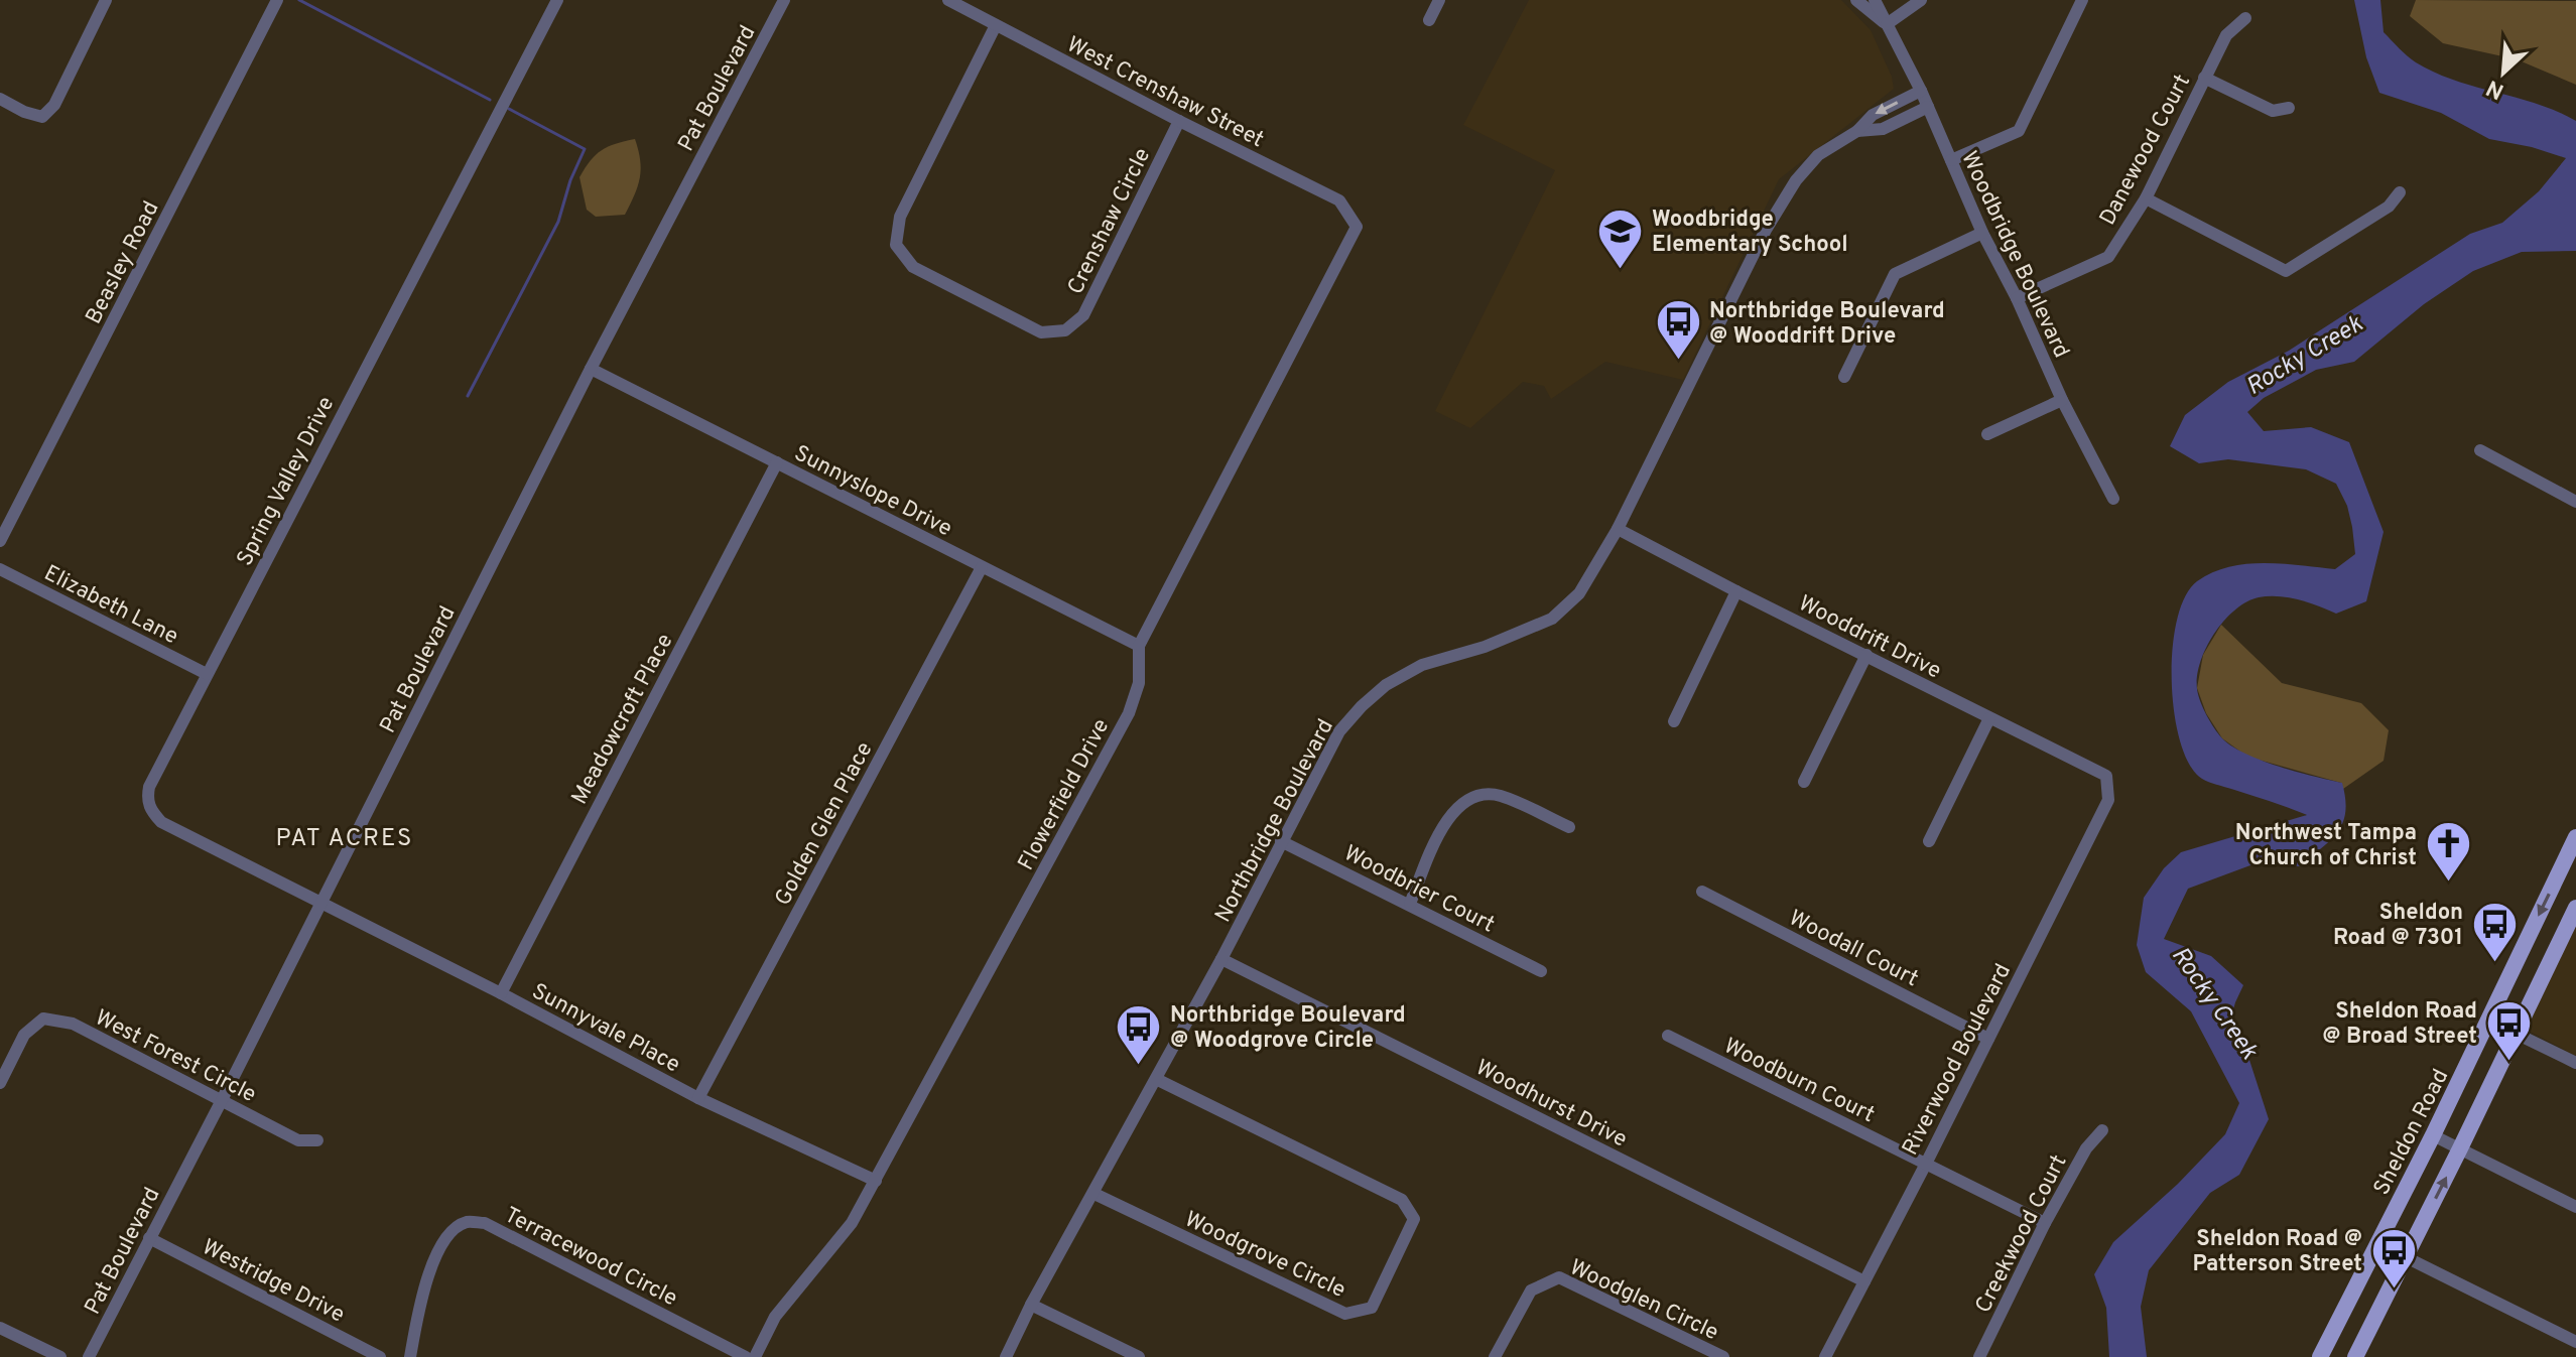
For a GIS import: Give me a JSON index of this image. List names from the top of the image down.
{
  "streets": {
    "main road": ["Sheldon Road"],
    "street": [
      "Pat Boulevard",
      "West Crenshaw Street",
      "Danewood Court",
      "Crenshaw Circle",
      "Woodbridge Boulevard",
      "Beasley Road",
      "Spring Valley Drive",
      "Sunnyslope Drive",
      "Elizabeth Lane",
      "Wooddrift Drive",
      "Meadowcroft Place",
      "Flowerfield Drive",
      "Northbridge Boulevard",
      "Golden Glen Place",
      "Woodbrier Court",
      "Woodall Court",
      "Sunnyvale Place",
      "West Forest Circle",
      "Riverwood Boulevard",
      "Woodburn Court",
      "Woodhurst Drive",
      "Creekwood Court",
      "Woodgrove Circle",
      "Terracewood Circle",
      "Westridge Drive",
      "Woodglen Circle"
    ]
  },
  "crossings": [
    ["Pat Boulevard", "Spring Valley Drive"],
    ["Pat Boulevard", "Sunnyslope Drive"],
    ["Pat Boulevard", "Sunnyvale Place"],
    ["Pat Boulevard", "West Forest Circle"],
    ["Pat Boulevard", "Westridge Drive"],
    ["West Crenshaw Street", "Crenshaw Circle"],
    ["West Crenshaw Street", "Flowerfield Drive"],
    ["Danewood Court", "Woodbridge Boulevard"],
    ["Woodbridge Boulevard", "Northbridge Boulevard"],
    ["Spring Valley Drive", "Elizabeth Lane"],
    ["Spring Valley Drive", "Sunnyvale Place"],
    ["Sunnyslope Drive", "Meadowcroft Place"],
    ["Sunnyslope Drive", "Flowerfield Drive"],
    ["Sunnyslope Drive", "Golden Glen Place"],
    ["Wooddrift Drive", "Northbridge Boulevard"],
    ["Wooddrift Drive", "Riverwood Boulevard"],
    ["Meadowcroft Place", "Sunnyvale Place"],
    ["Flowerfield Drive", "Sunnyvale Place"],
    ["Northbridge Boulevard", "Woodbrier Court"],
    ["Northbridge Boulevard", "Woodhurst Drive"],
    ["Northbridge Boulevard", "Woodgrove Circle"],
    ["Golden Glen Place", "Sunnyvale Place"],
    ["Woodall Court", "Riverwood Boulevard"],
    ["Riverwood Boulevard", "Woodburn Court"],
    ["Riverwood Boulevard", "Woodhurst Drive"],
    ["Woodburn Court", "Creekwood Court"]
  ],
  "districts": ["PAT ACRES"],
  "water": ["Rocky Creek"],
  "places": {
    "school or university": ["Woodbridge Elementary School"],
    "bus stop": [
      "Northbridge Boulevard @ Wooddrift Drive",
      "Sheldon Road @ 7301",
      "Sheldon Road @ Broad Street",
      "Northbridge Boulevard @ Woodgrove Circle",
      "Sheldon Road @ Patterson Street"
    ],
    "church": ["Northwest Tampa Church of Christ"]
  },
  "north": "bottom left"
}
